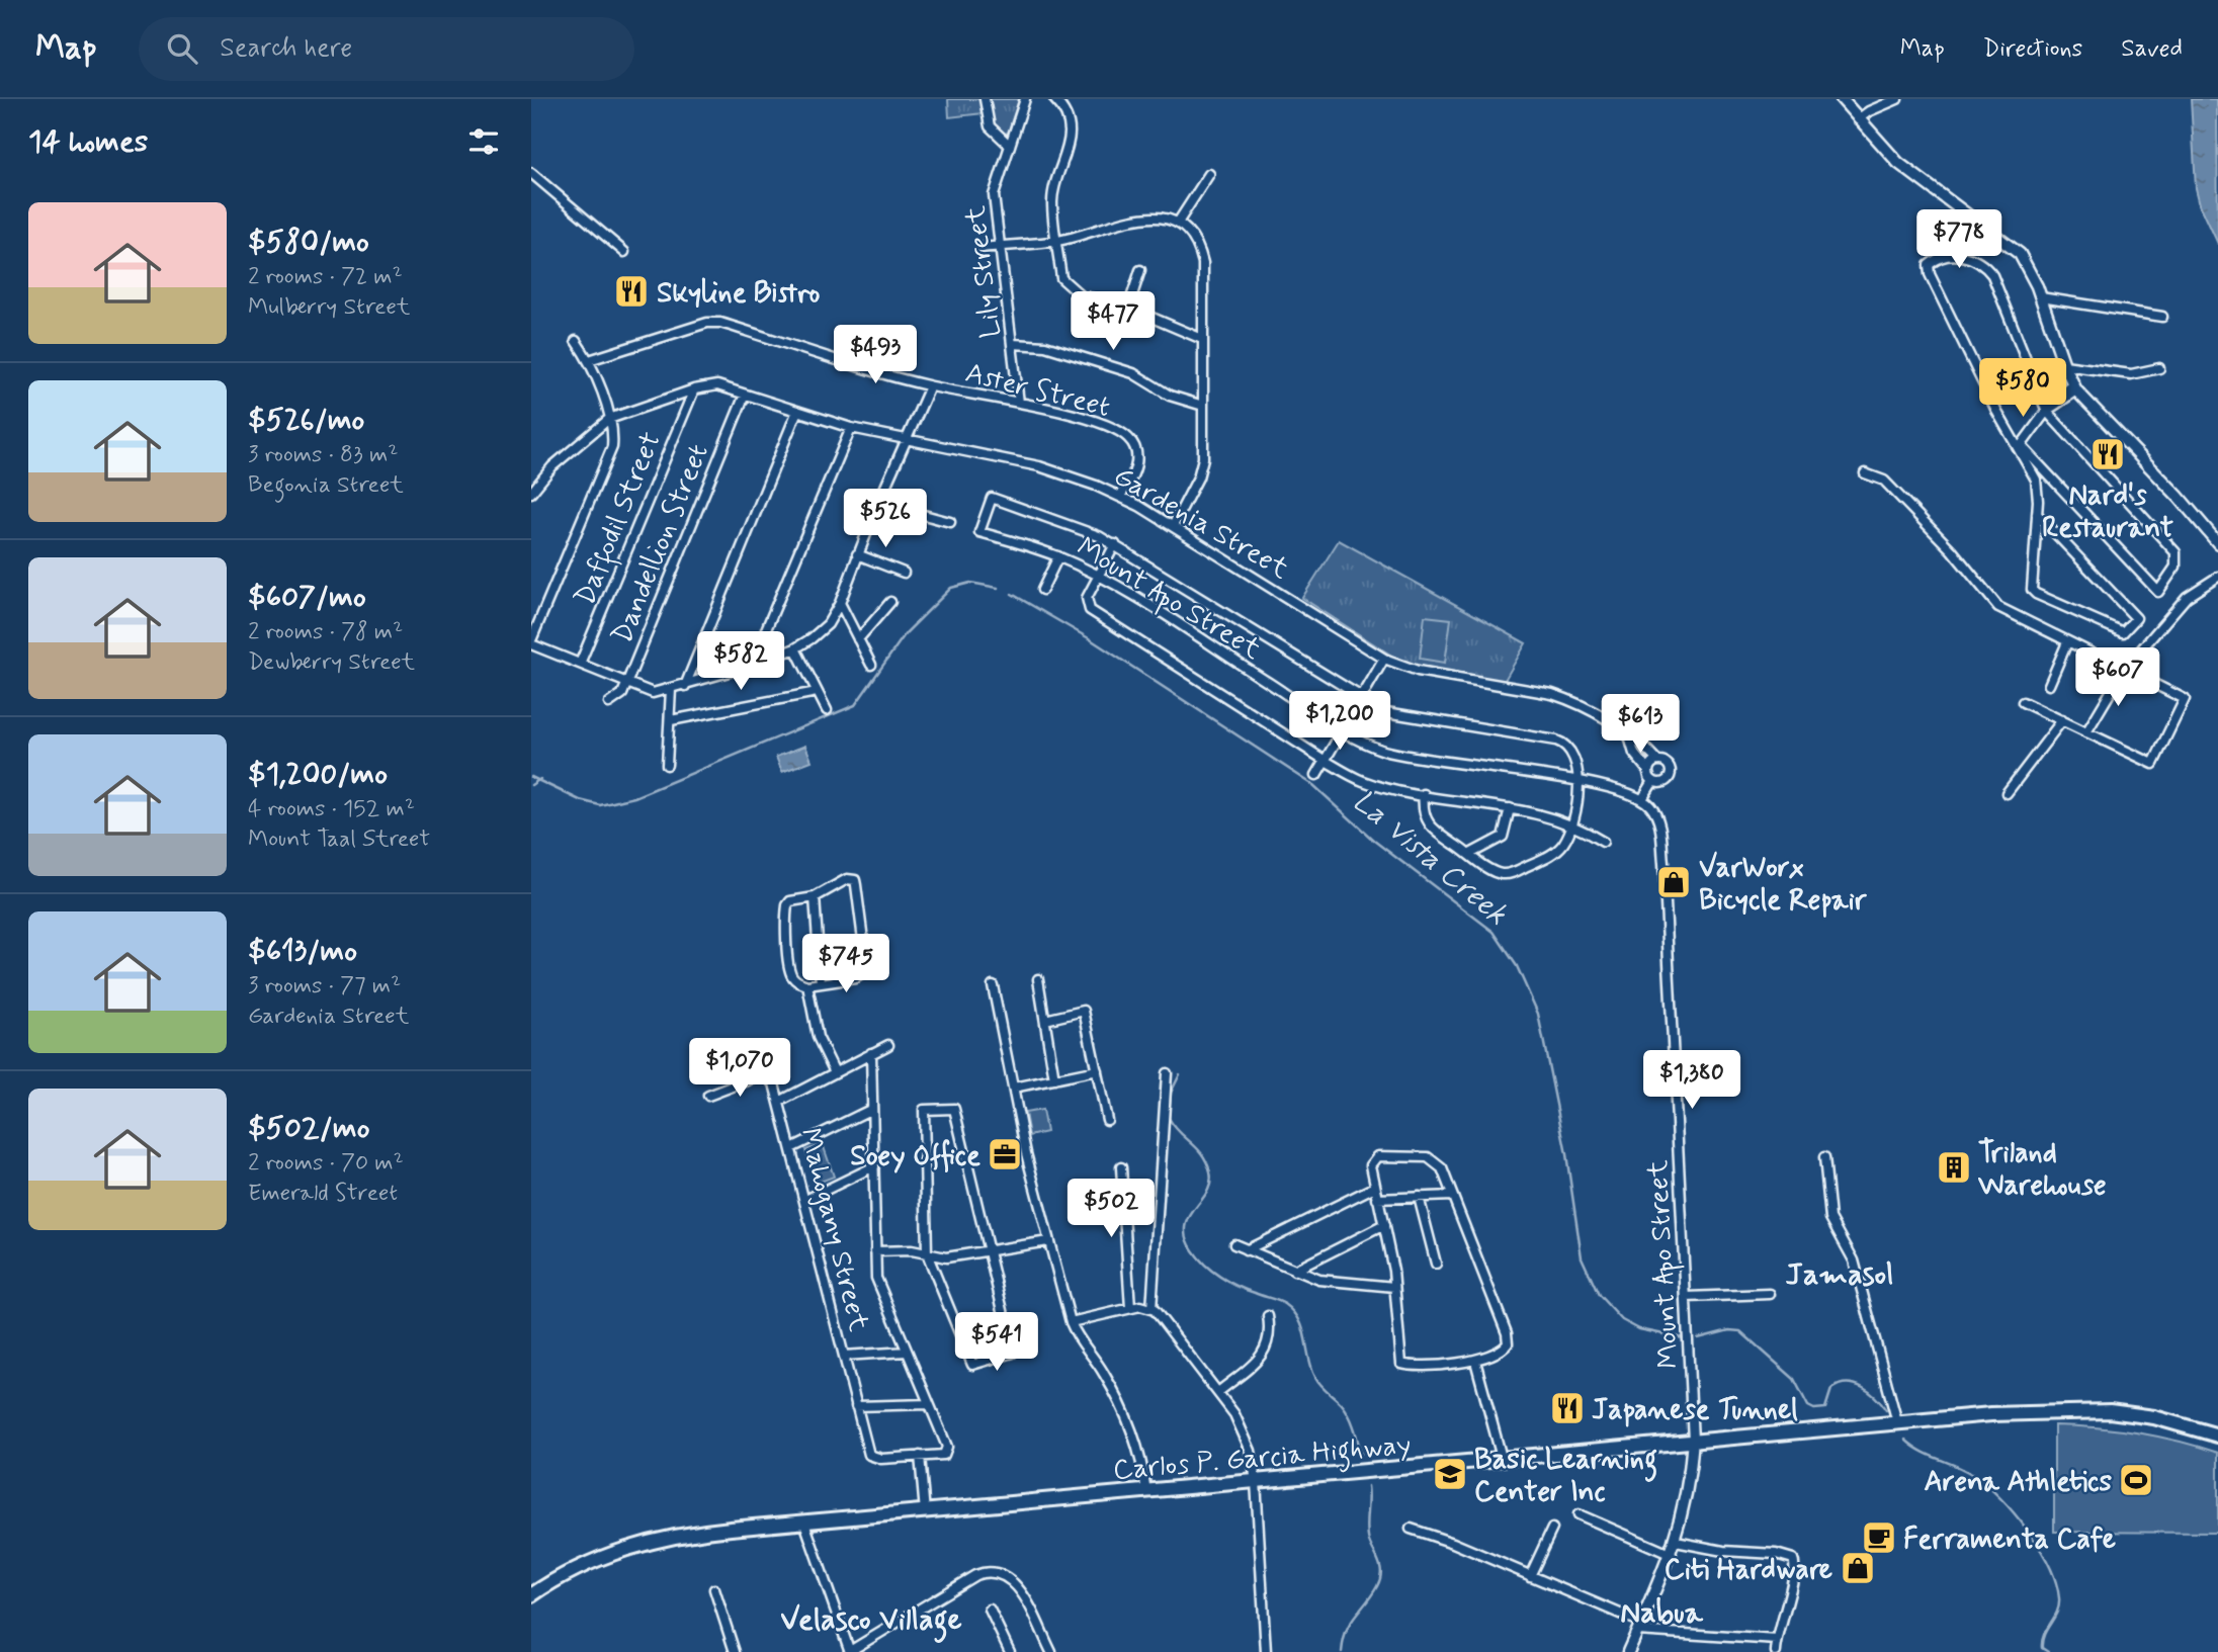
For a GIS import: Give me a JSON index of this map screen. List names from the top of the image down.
{
  "streets": {
    "highway": ["Carlos P. Garcia Highway"],
    "street": [
      "Lily Street",
      "Aster Street",
      "Daffodil Street",
      "Gardenia Street",
      "Dandellion Street",
      "Mount Apo Street",
      "Mahogany Street"
    ]
  },
  "crossings": [
    ["Lily Street", "Aster Street"],
    ["Aster Street", "Gardenia Street"],
    ["Daffodil Street", "Gardenia Street"],
    ["Gardenia Street", "Dandellion Street"],
    ["Mount Apo Street", "Carlos P. Garcia Highway"]
  ],
  "districts": ["Jamasol", "Nabua", "Velasco Village"],
  "water": ["La Vista Creek"],
  "places": {
    "restaurant": ["Skyline Bistro", "Nard's Restaurant", "Japanese Tunnel"],
    "shop": ["VarWorx Bicycle Repair", "Citi Hardware"],
    "office": ["Soey Office"],
    "building": ["Triland Warehouse"],
    "school or university": ["Basic Learning Center Inc"],
    "sports": ["Arena Athletics"],
    "cafe": ["Ferramenta Cafe"]
  },
  "page": {
    "header": "Map",
    "search": "Search here",
    "nav": ["Map", "Directions", "Saved"],
    "heading": "14 homes",
    "list": [
      {
        "name": "$580/mo",
        "note": "2 rooms · 72 m² · Mulberry Street"
      },
      {
        "name": "$526/mo",
        "note": "3 rooms · 83 m² · Begonia Street"
      },
      {
        "name": "$607/mo",
        "note": "2 rooms · 78 m² · Dewberry Street"
      },
      {
        "name": "$1,200/mo",
        "note": "4 rooms · 152 m² · Mount Taal Street"
      },
      {
        "name": "$613/mo",
        "note": "3 rooms · 77 m² · Gardenia Street"
      },
      {
        "name": "$502/mo",
        "note": "2 rooms · 70 m² · Emerald Street"
      }
    ],
    "price": [
      "$778",
      "$477",
      "$493",
      "$580",
      "$526",
      "$582",
      "$607",
      "$1,200",
      "$613",
      "$745",
      "$1,070",
      "$1,380",
      "$502",
      "$541"
    ]
  }
}
